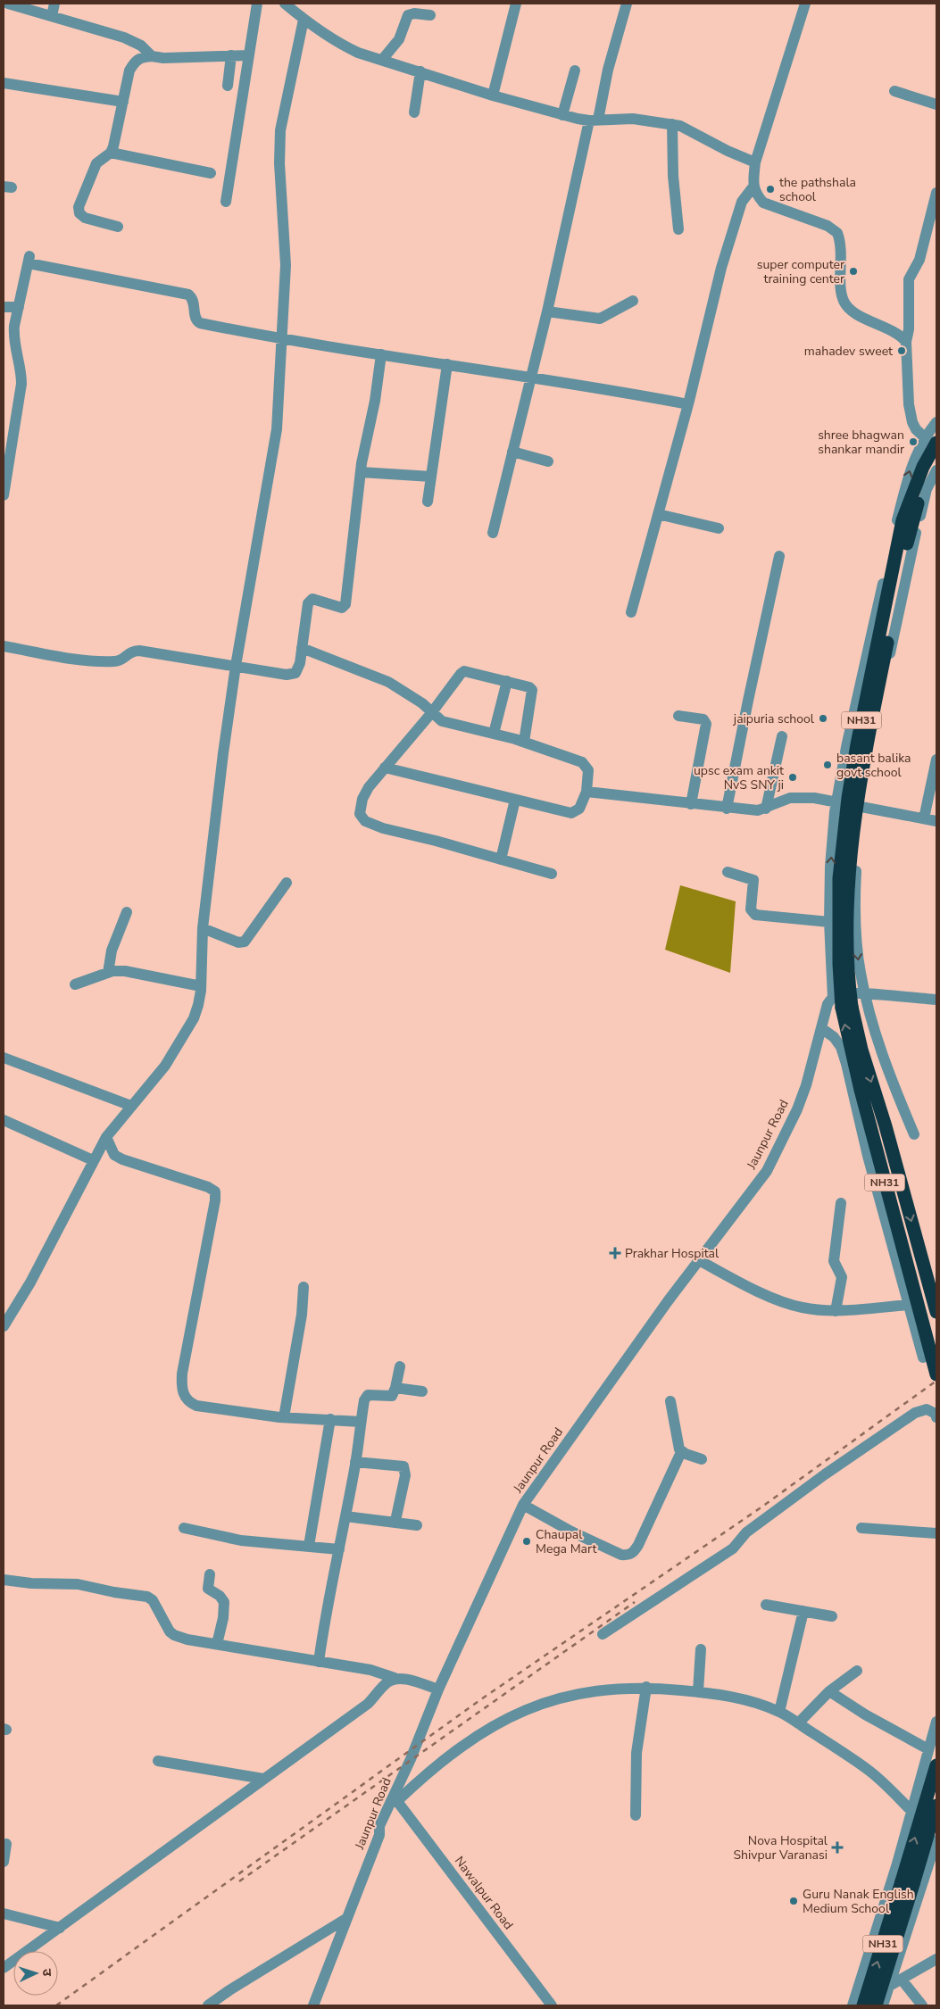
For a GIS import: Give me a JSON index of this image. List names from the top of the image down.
{
  "streets": {
    "highway": ["NH31"],
    "street": ["Jaunpur Road", "Nawalpur Road"]
  },
  "crossings": [
    ["NH31", "Jaunpur Road"],
    ["Jaunpur Road", "Nawalpur Road"]
  ],
  "places": {
    "other": [
      "the pathshala school",
      "super computer training center",
      "mahadev sweet",
      "shree bhagwan shankar mandir",
      "jaipuria school",
      "basant balika govt school",
      "upsc exam ankit NvS SNY ji",
      "Chaupal Mega Mart",
      "Guru Nanak English Medium School"
    ],
    "health": ["Prakhar Hospital", "Nova Hospital Shivpur Varanasi"]
  },
  "north": "right"
}
